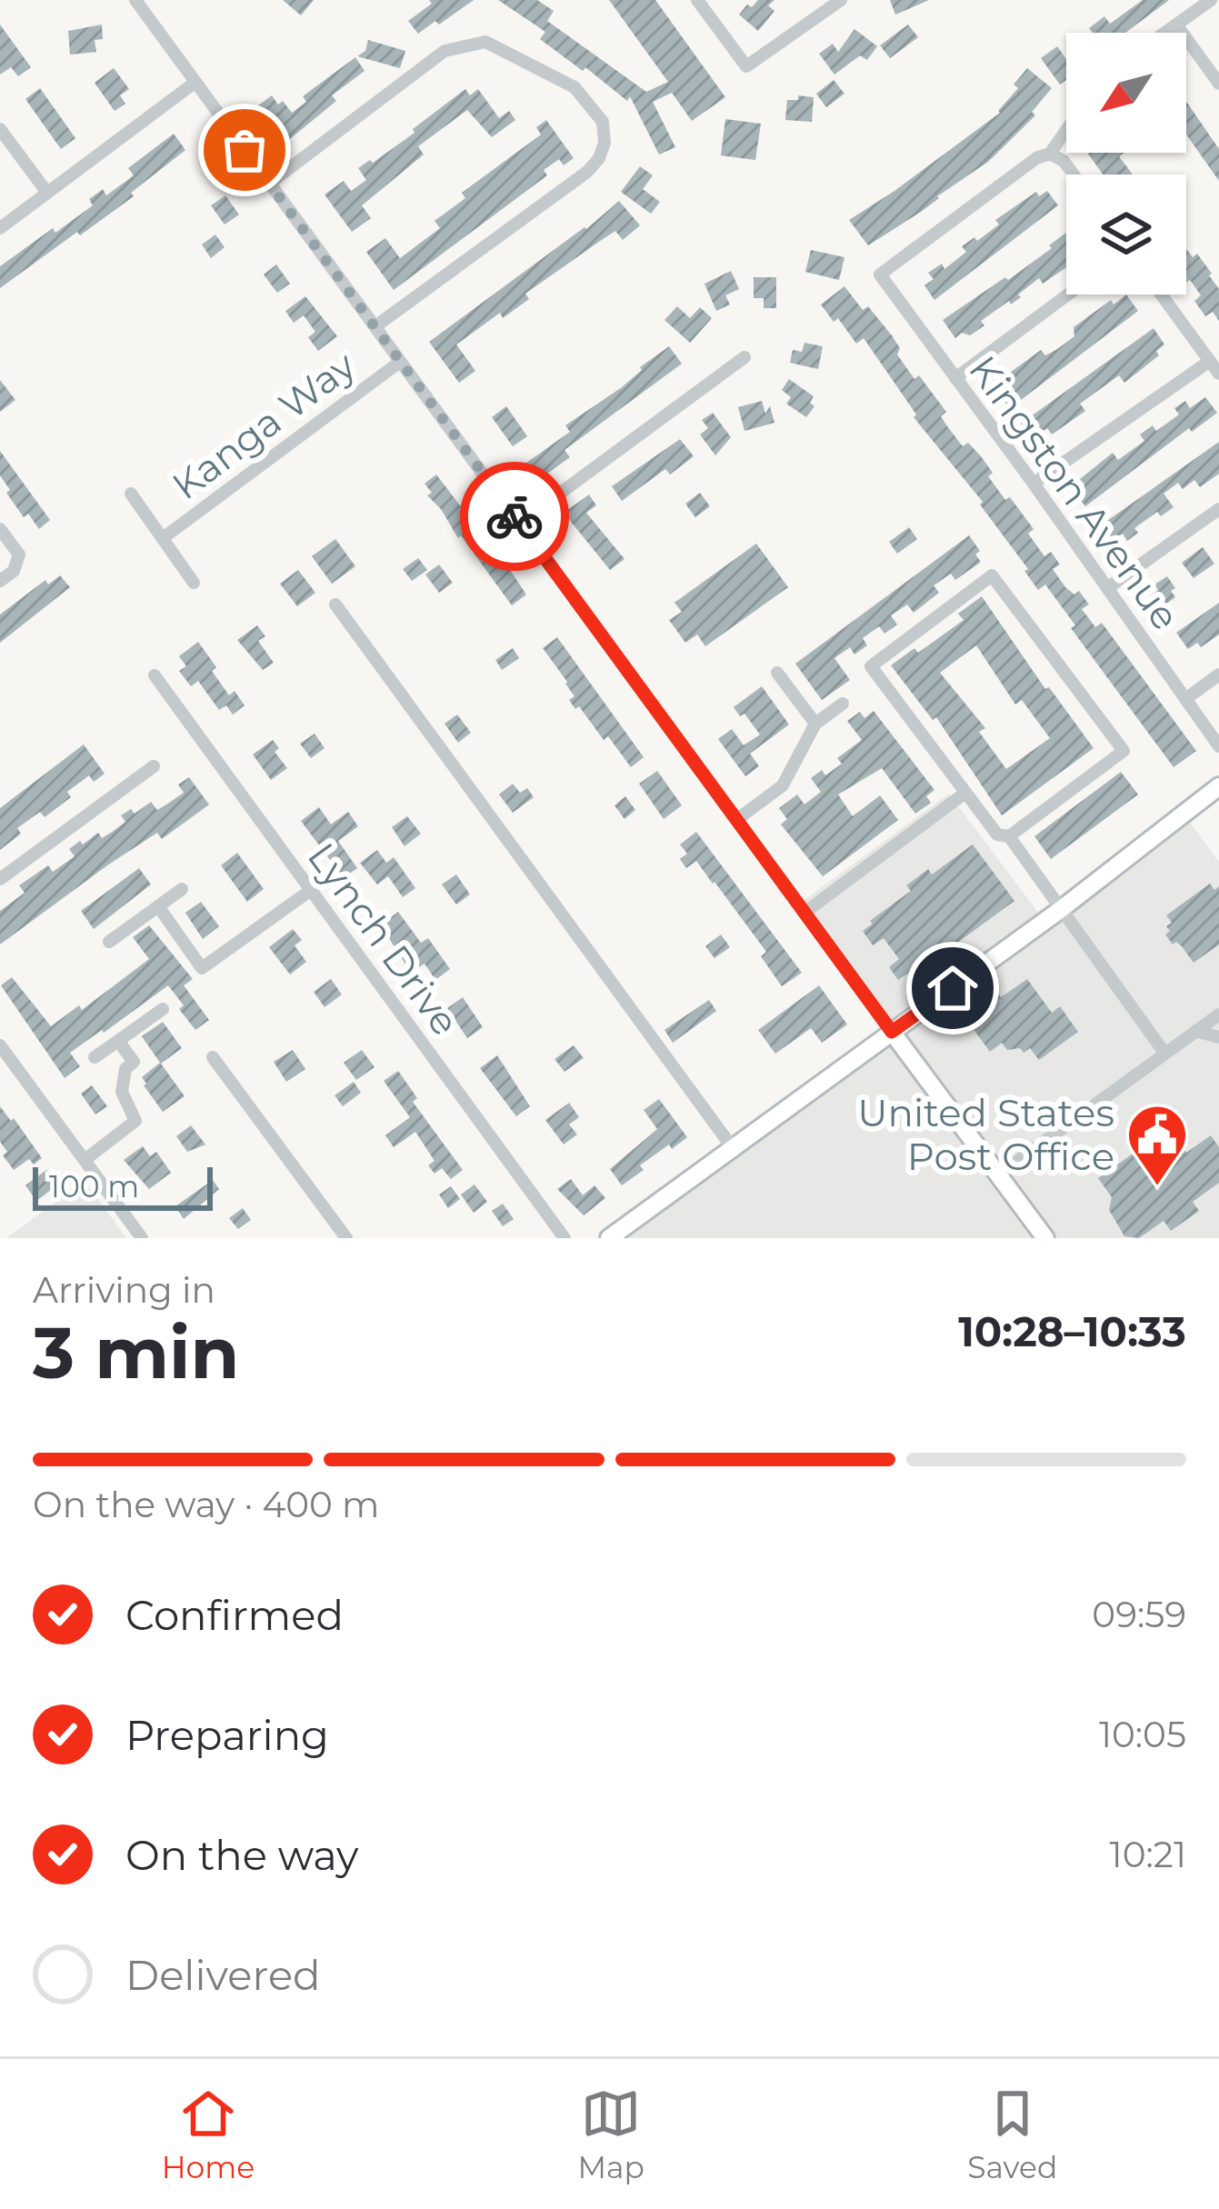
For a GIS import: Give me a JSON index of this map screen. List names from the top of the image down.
{
  "streets": {
    "street": ["Kanga Way", "Kingston Avenue", "Lynch Drive"]
  },
  "places": {
    "public building": ["United States Post Office"]
  },
  "scale_bar": "100 m",
  "north": "bottom left",
  "page": {
    "scale": "100 m",
    "heading": ["3 min", "Arriving in", "10:28–10:33"],
    "bar": "On the way · 400 m",
    "list": [
      ["Confirmed", "09:59"],
      ["Preparing", "10:05"],
      ["On the way", "10:21"],
      "Delivered"
    ],
    "tabs": ["Home", "Map", "Saved"]
  }
}
